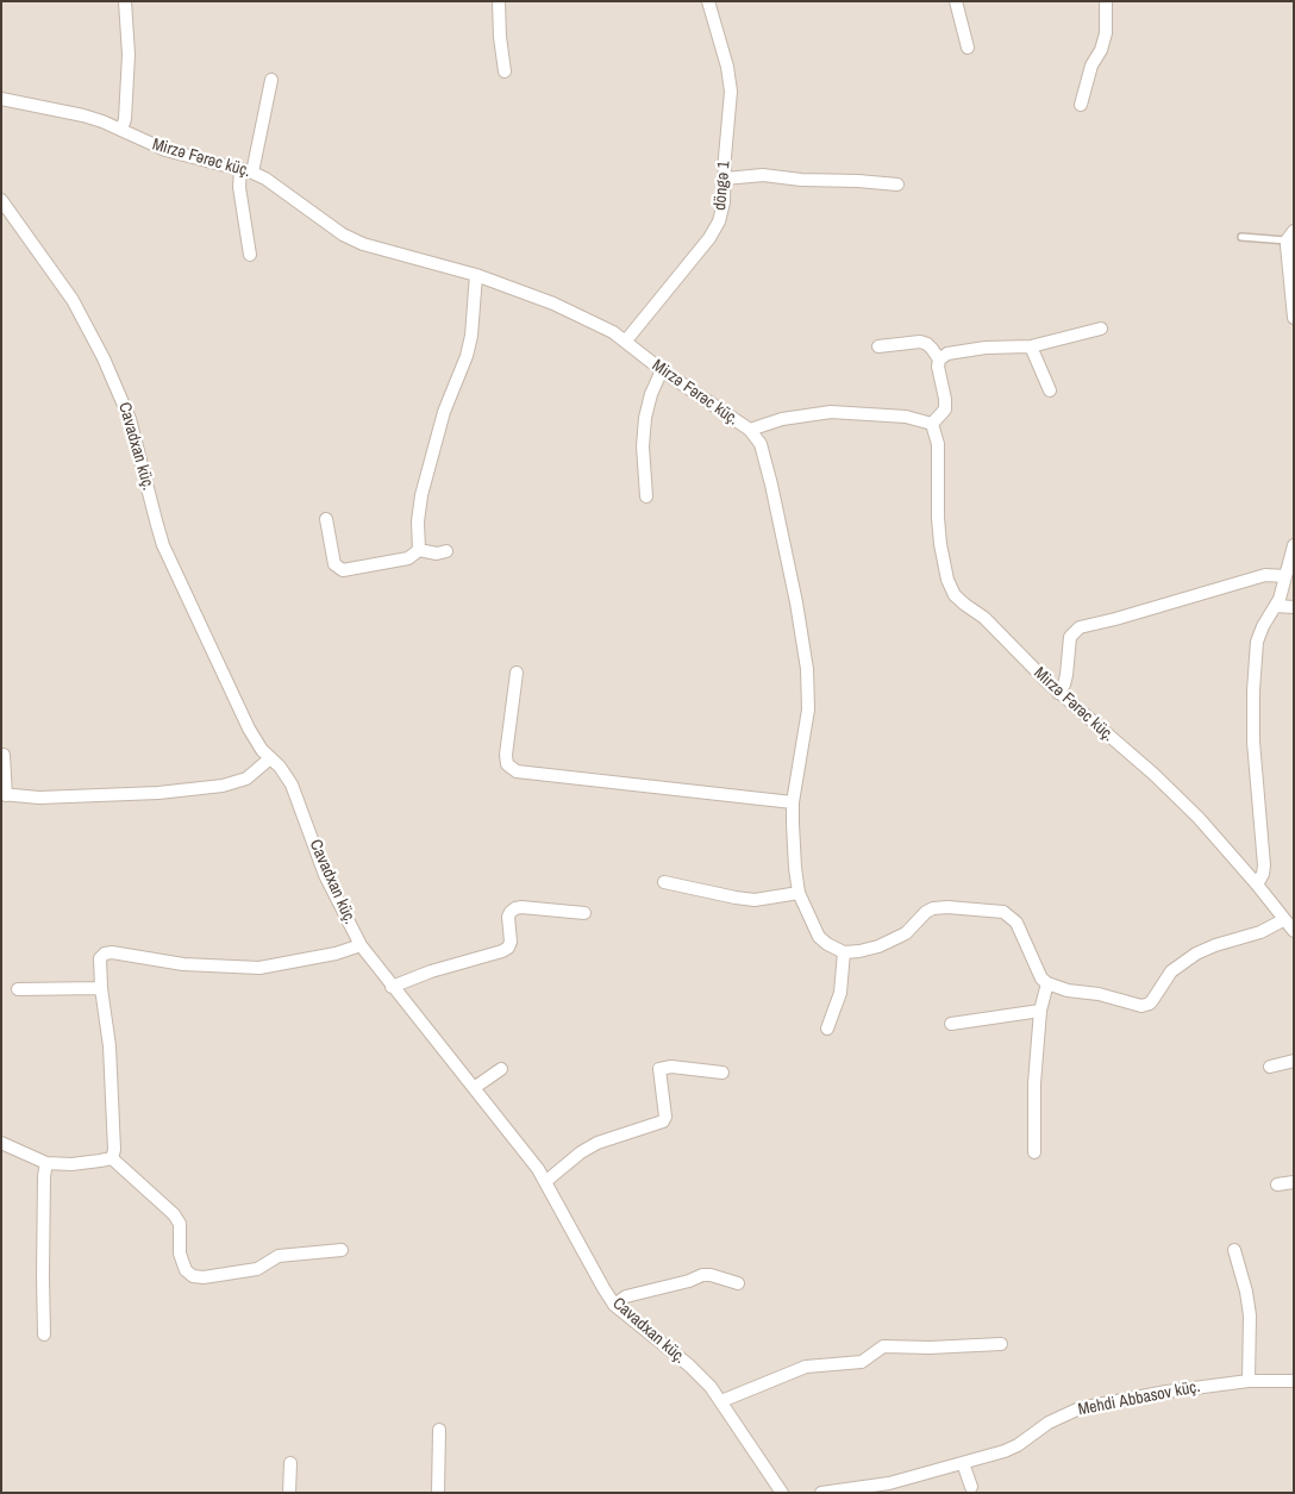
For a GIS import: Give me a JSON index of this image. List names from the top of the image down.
{
  "streets": {
    "street": [
      "Mirzə Fərəc küç.",
      "döngə 1",
      "Cavadxan küç.",
      "Mehdi Abbasov küç."
    ]
  },
  "crossings": [
    ["Mirzə Fərəc küç.", "döngə 1"]
  ]
}
